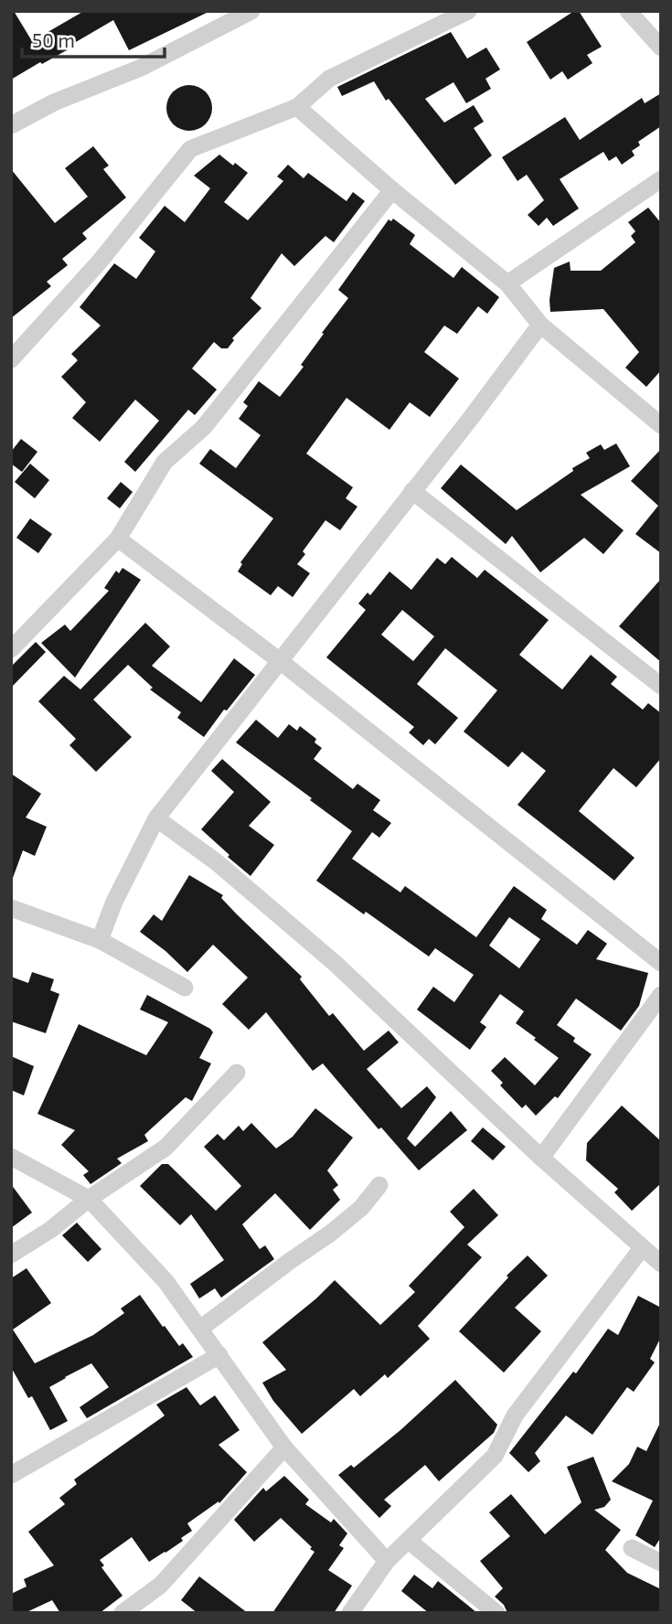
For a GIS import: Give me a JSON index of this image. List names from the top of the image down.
{
  "scale_bar": "50 m"
}
